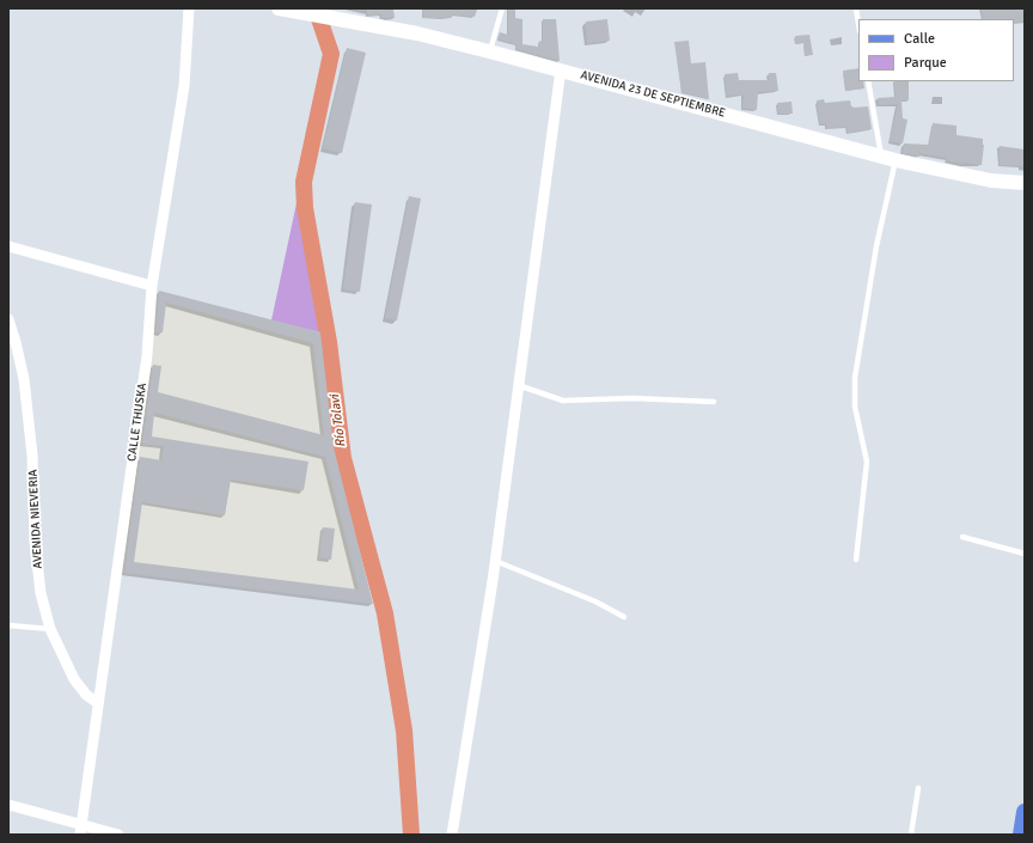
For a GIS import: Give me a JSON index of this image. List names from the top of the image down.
{
  "streets": {
    "main road": ["AVENIDA 23 DE SEPTIEMBRE"],
    "street": ["CALLE THUSKA", "AVENIDA NIEVERIA"]
  },
  "crossings": [
    ["CALLE THUSKA", "AVENIDA NIEVERIA"]
  ],
  "water": ["Río Tolavi"],
  "legend": ["Calle", "Parque"]
}
